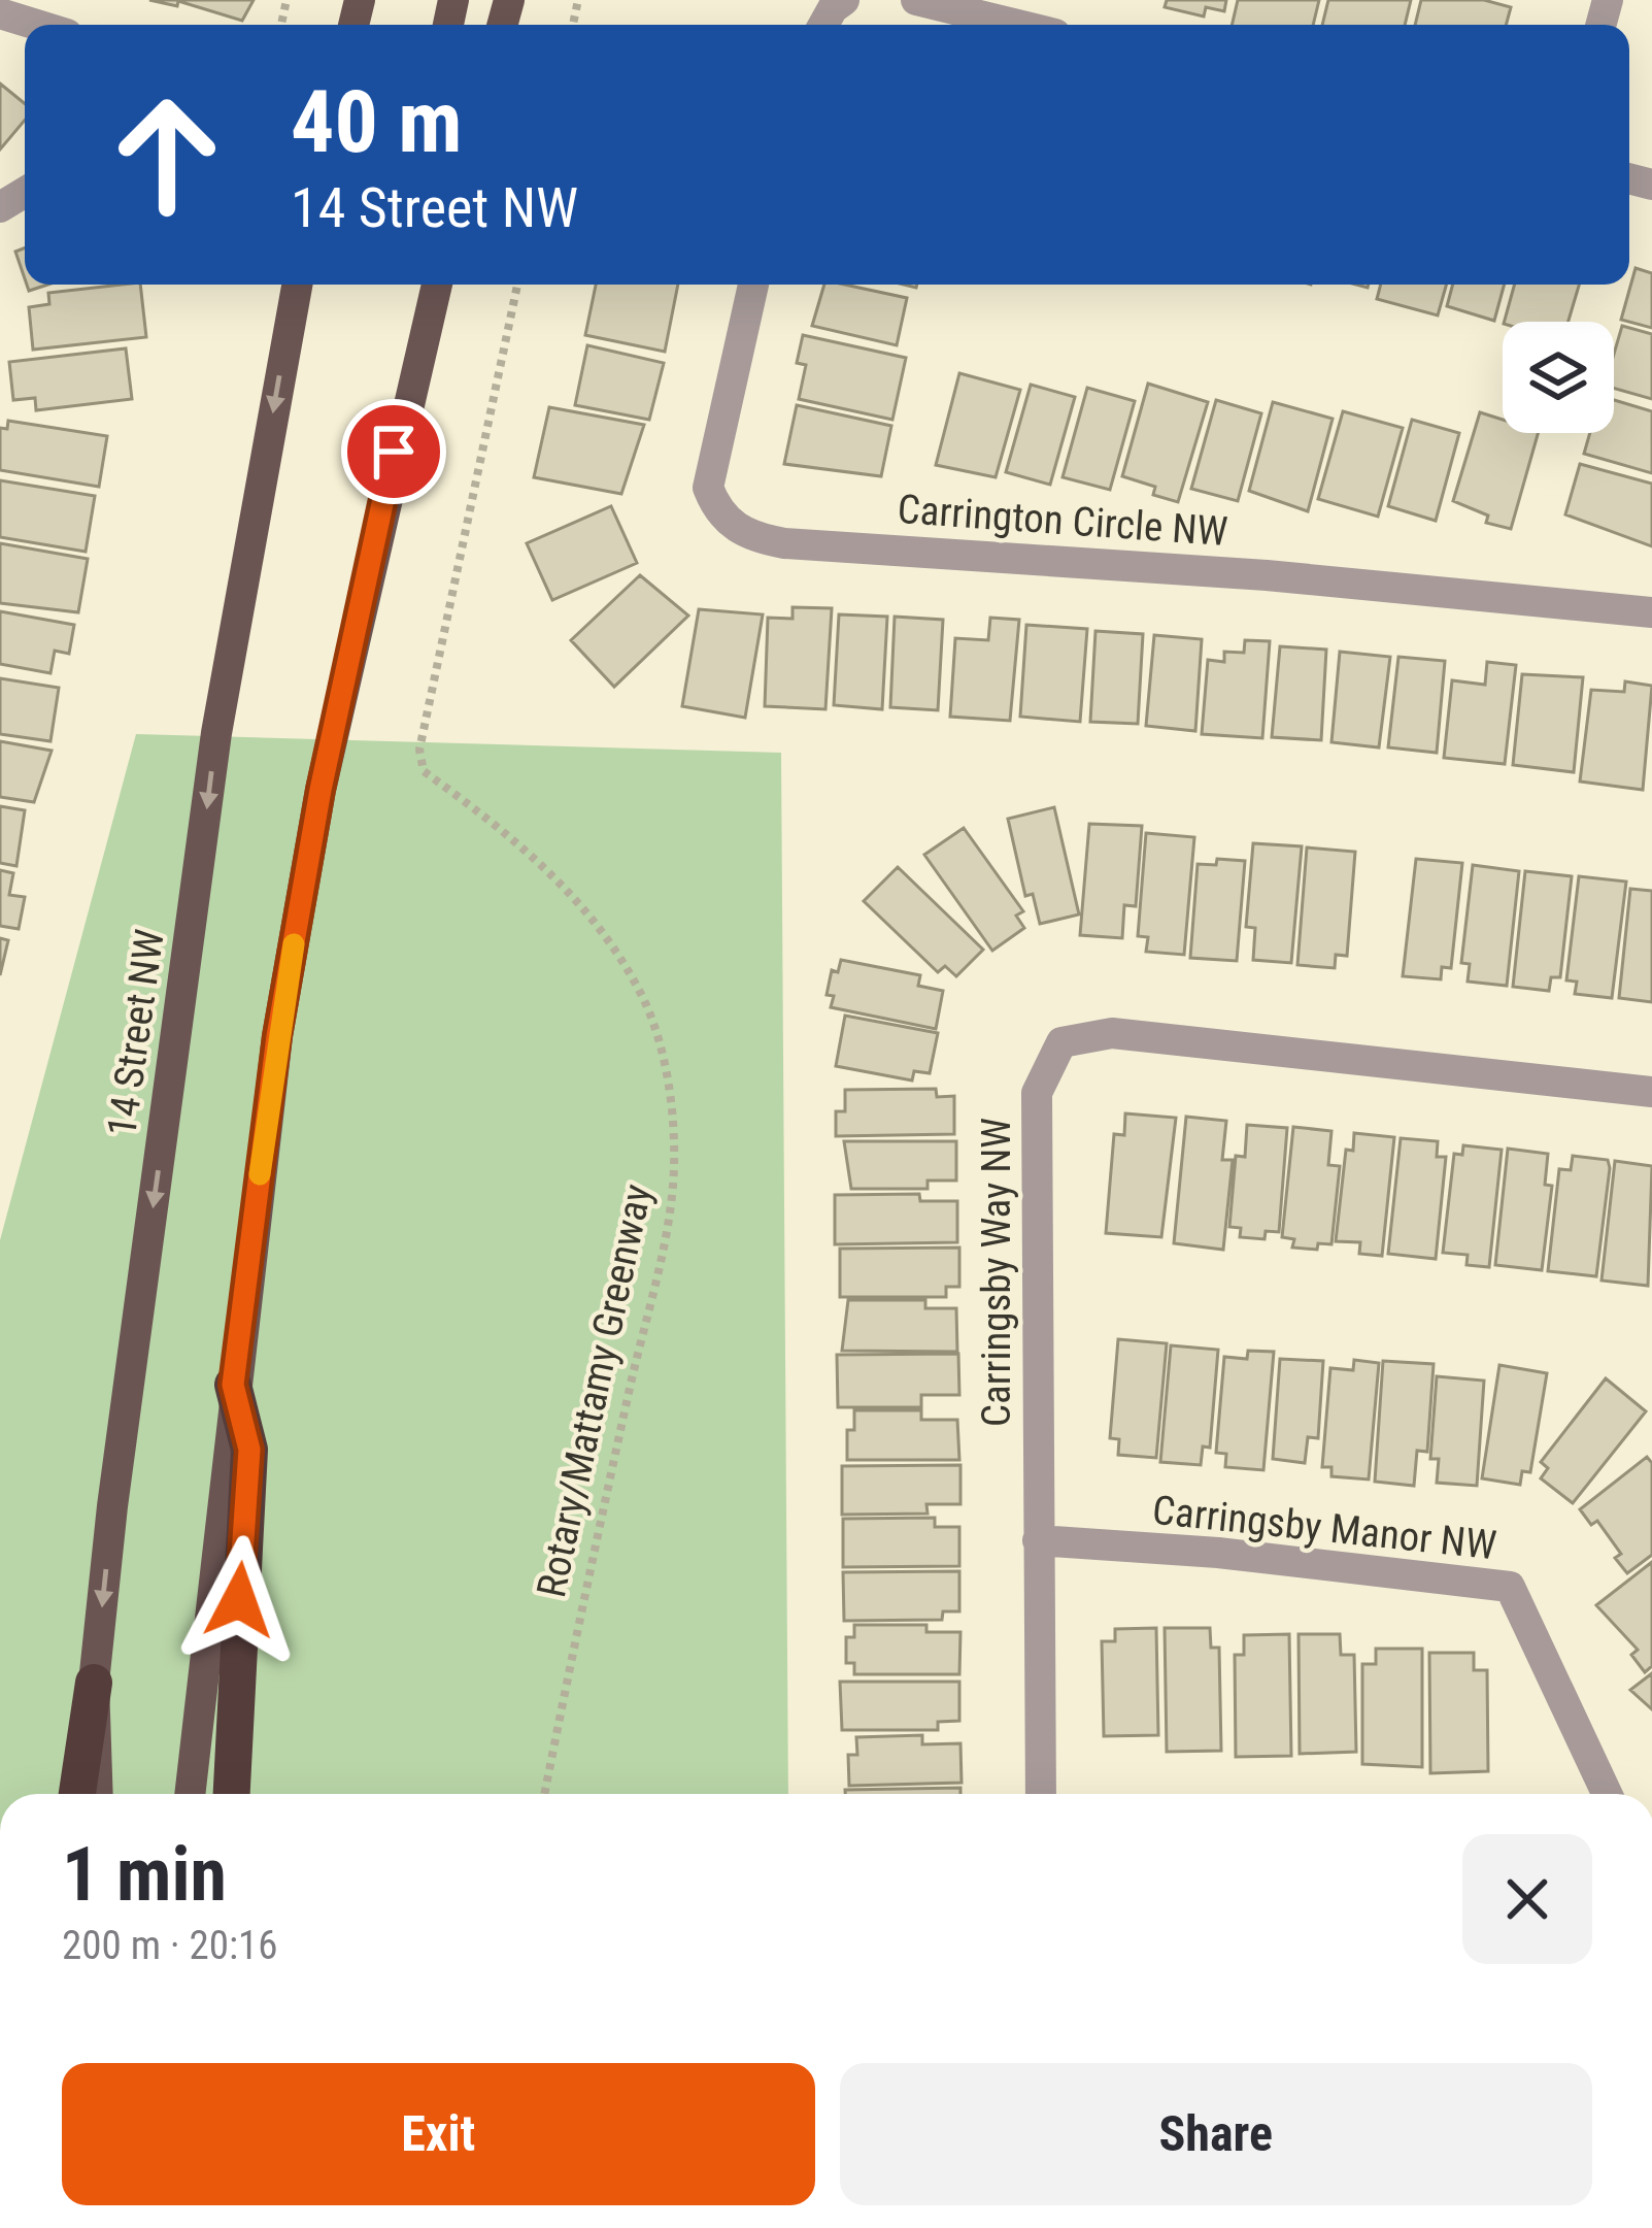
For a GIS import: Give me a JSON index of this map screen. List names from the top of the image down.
{
  "streets": {
    "main road": ["14 Street NW"],
    "street": ["Carrington Circle NW", "Carringsby Way NW", "Carringsby Manor NW"],
    "path": ["Rotary/Mattamy Greenway"]
  },
  "crossings": [
    ["Carringsby Way NW", "Carringsby Manor NW"]
  ],
  "page": {
    "turn": ["40 m", "14 Street NW"],
    "heading": ["1 min", "200 m · 20:16"],
    "buttons": ["Exit", "Share"]
  }
}
